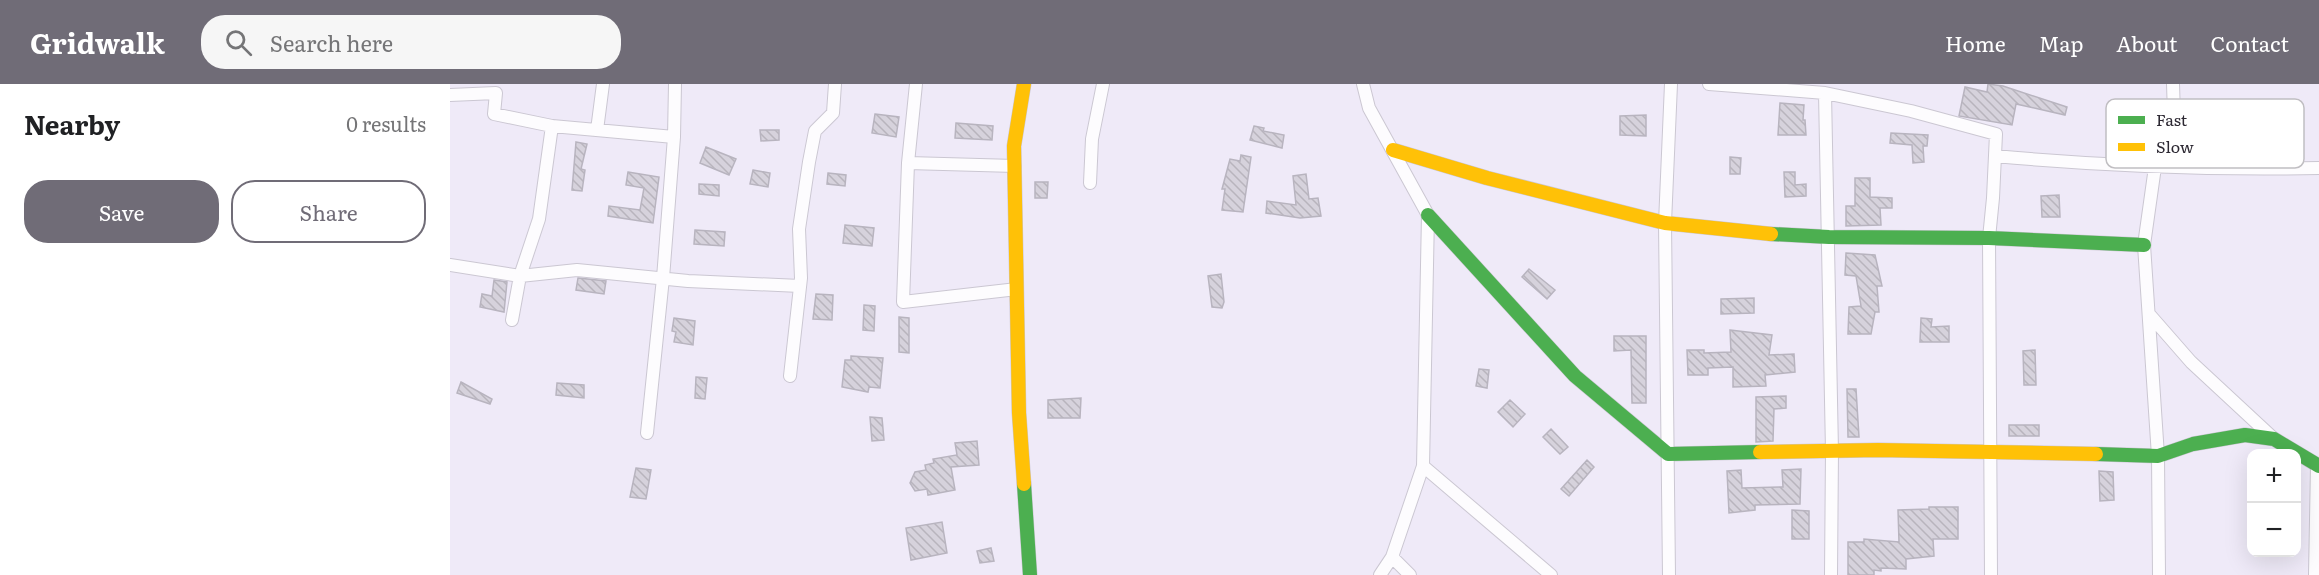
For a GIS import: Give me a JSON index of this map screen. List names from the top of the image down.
{
  "legend": ["Fast", "Slow"],
  "page": {
    "header": "Gridwalk",
    "search": "Search here",
    "nav": [
      "Home",
      "Map",
      "About",
      "Contact"
    ],
    "heading": ["Nearby", "0 results"],
    "buttons": ["Save", "Share"],
    "map_buttons": ["+", "−"]
  }
}
